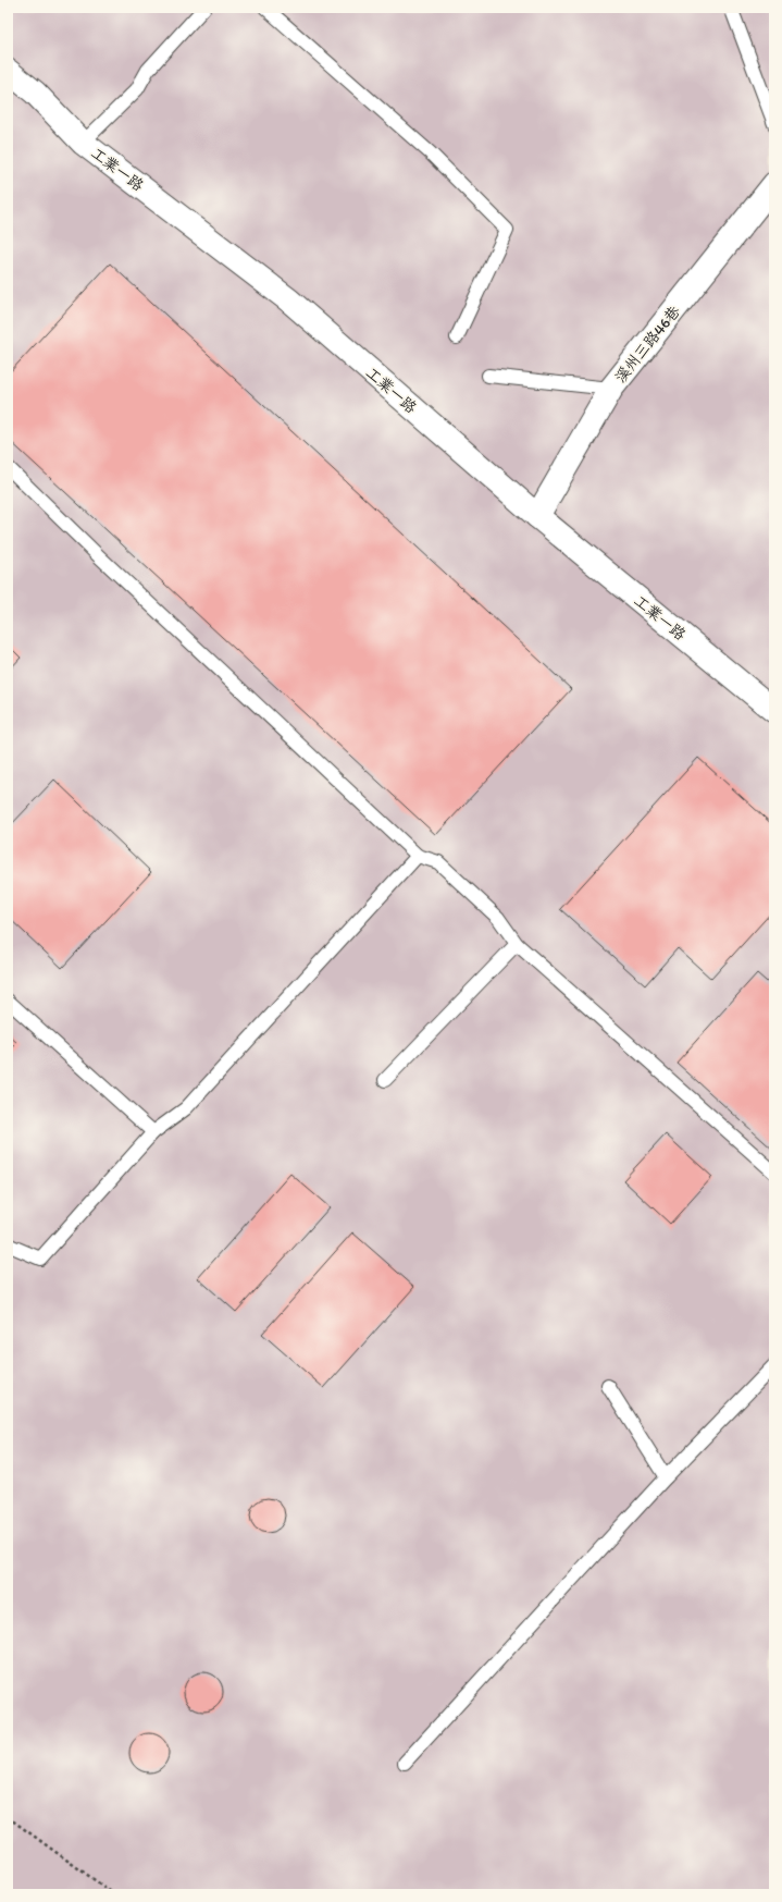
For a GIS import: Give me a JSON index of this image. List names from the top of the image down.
{
  "streets": {
    "street": ["工業一路", "溪州三路46巷"]
  },
  "crossings": [
    ["工業一路", "溪州三路46巷"]
  ]
}
